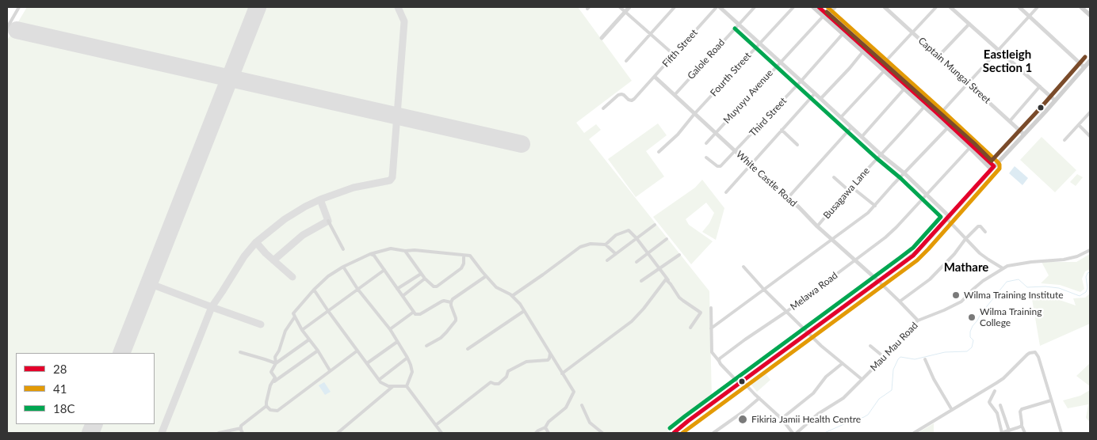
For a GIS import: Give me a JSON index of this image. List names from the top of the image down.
{
  "streets": {
    "street": [
      "Fifth Street",
      "Galole Road",
      "Captain Mungai Street",
      "Fourth Street",
      "Muyuyu Avenue",
      "Third Street",
      "White Castle Road",
      "Busagawa Lane",
      "Melawa Road",
      "Mau Mau Road"
    ]
  },
  "crossings": [
    ["Fifth Street", "White Castle Road"],
    ["Galole Road", "White Castle Road"],
    ["Fourth Street", "White Castle Road"],
    ["Muyuyu Avenue", "White Castle Road"],
    ["Third Street", "White Castle Road"],
    ["White Castle Road", "Busagawa Lane"],
    ["White Castle Road", "Melawa Road"]
  ],
  "districts": ["Eastleigh Section 1", "Mathare"],
  "places": ["Wilma Training Institute", "Wilma Training College", "Fikiria Jamii Health Centre"],
  "lines": ["transit line 28", "transit line 41", "transit line 18C"],
  "legend": ["28", "41", "18C"]
}
